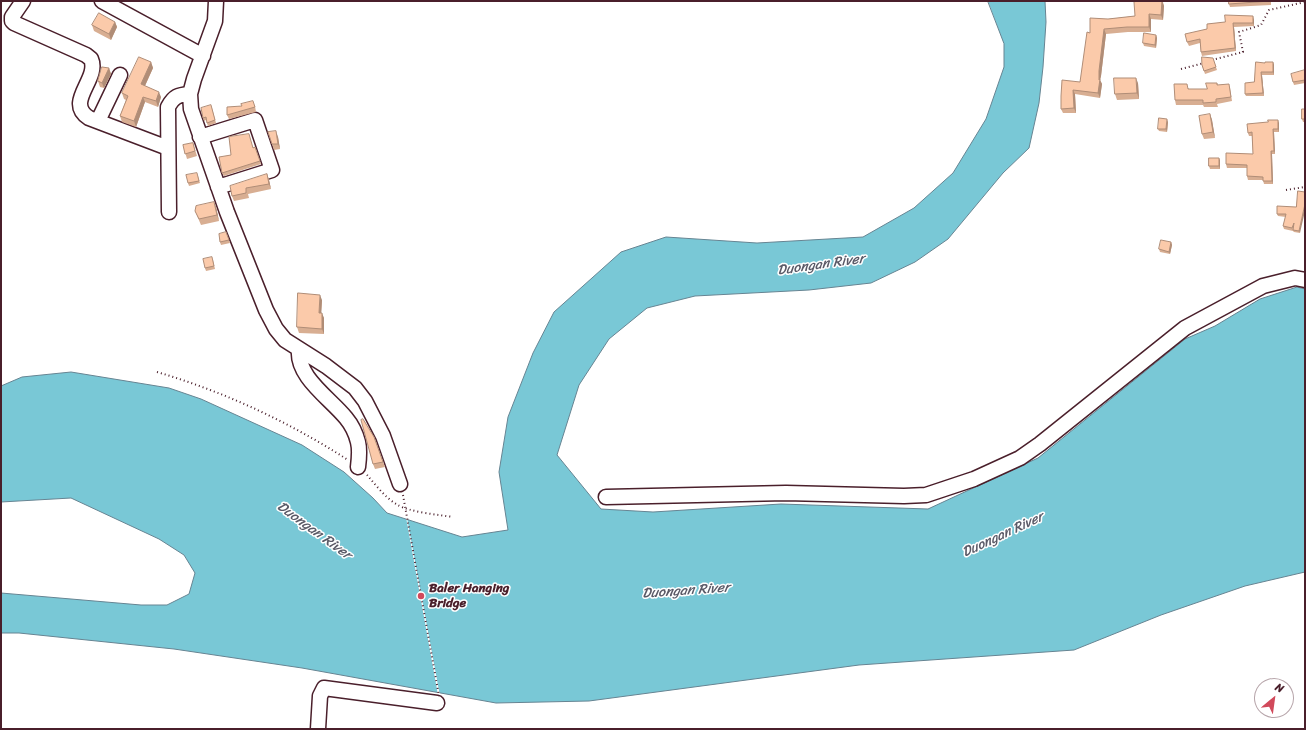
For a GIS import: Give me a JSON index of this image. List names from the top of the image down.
{
  "water": ["Duongan River"],
  "places": ["Baler Hanging Bridge"],
  "north": "top right"
}
